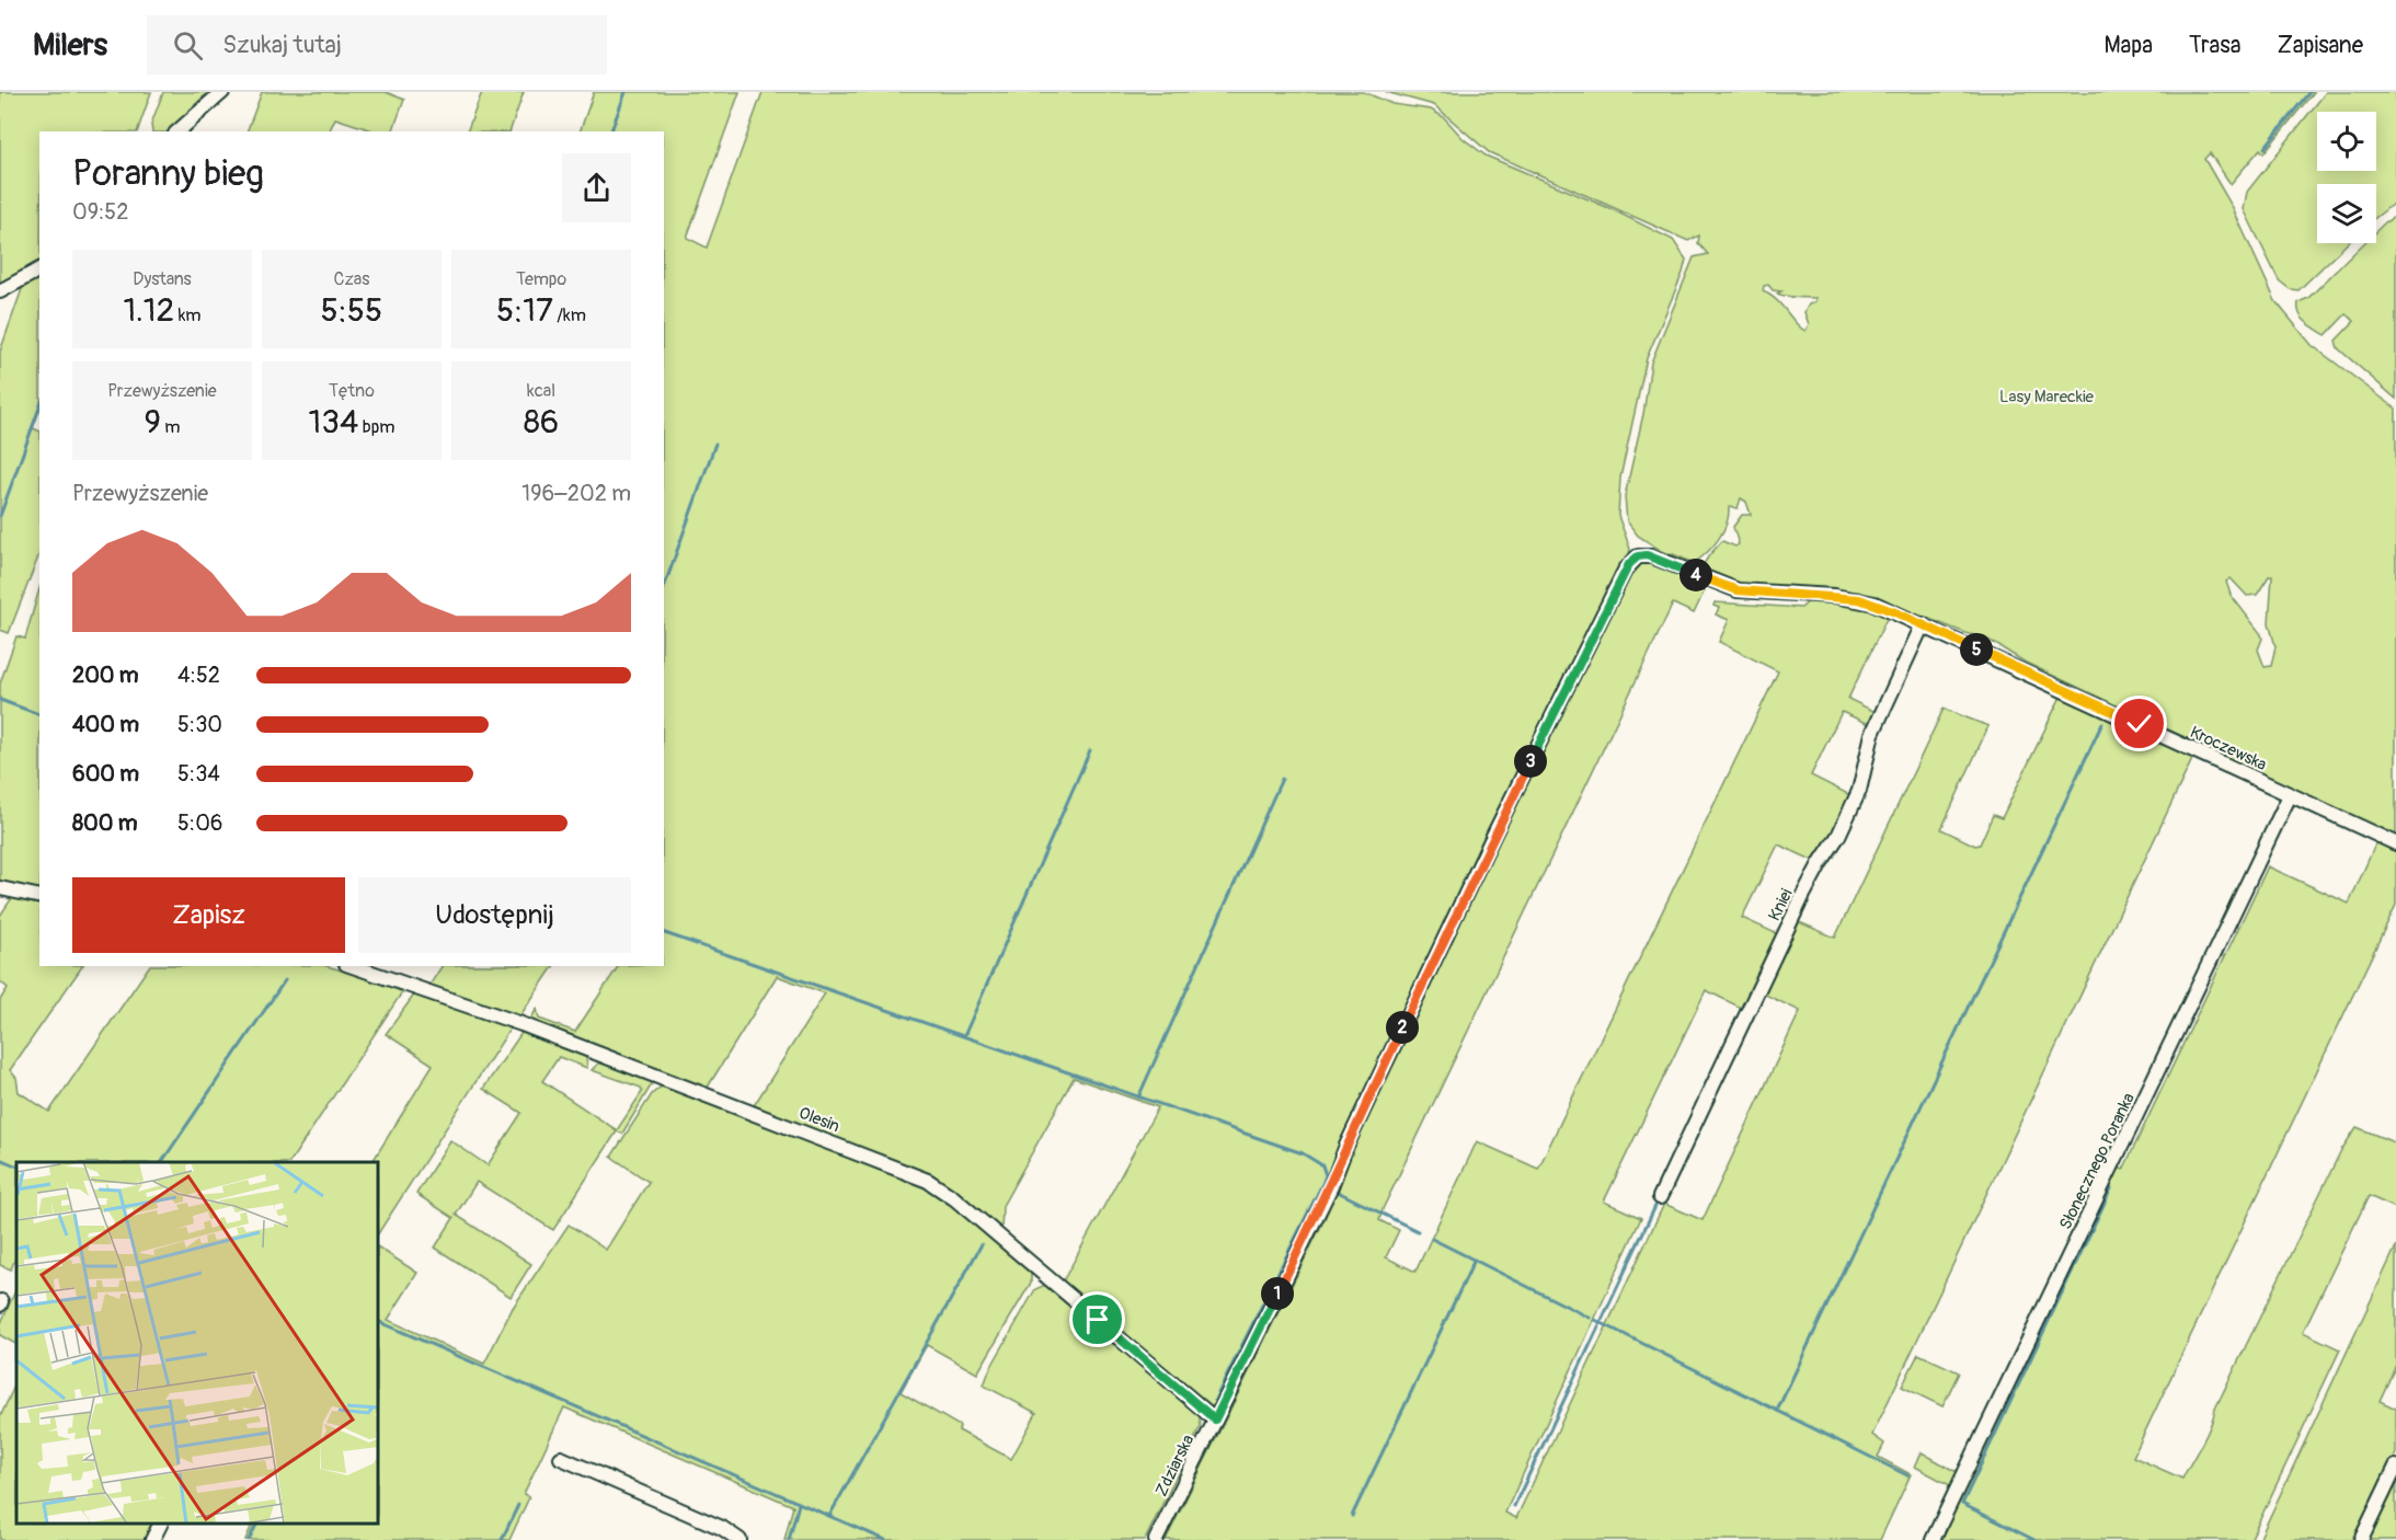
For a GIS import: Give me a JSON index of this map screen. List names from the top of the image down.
{
  "streets": {
    "street": [
      "Kroczewska",
      "Kniei",
      "Olesin",
      "Słonecznego Poranka",
      "Zdziarska"
    ]
  },
  "crossings": [
    ["Kroczewska", "Kniei"],
    ["Kroczewska", "Słonecznego Poranka"],
    ["Kroczewska", "Zdziarska"],
    ["Olesin", "Zdziarska"]
  ],
  "parks": ["Lasy Mareckie"],
  "page": {
    "header": "Milers",
    "search": "Szukaj tutaj",
    "nav": ["Mapa", "Trasa", "Zapisane"],
    "heading": ["Poranny bieg", "09:52"],
    "stats": [
      ["Dystans", "1.12 km"],
      ["Czas", "5:55"],
      ["Tempo", "5:17 /km"],
      ["Przewyższenie", "9 m"],
      ["Tętno", "134 bpm"],
      ["kcal", "86"]
    ],
    "chart": ["Przewyższenie", "196–202 m"],
    "pins": [
      "4",
      "5",
      "3",
      "2",
      "1"
    ],
    "list": [
      {
        "name": "200 m",
        "note": "4:52"
      },
      {
        "name": "400 m",
        "note": "5:30"
      },
      {
        "name": "600 m",
        "note": "5:34"
      },
      {
        "name": "800 m",
        "note": "5:06"
      }
    ],
    "buttons": ["Zapisz", "Udostępnij"]
  }
}
